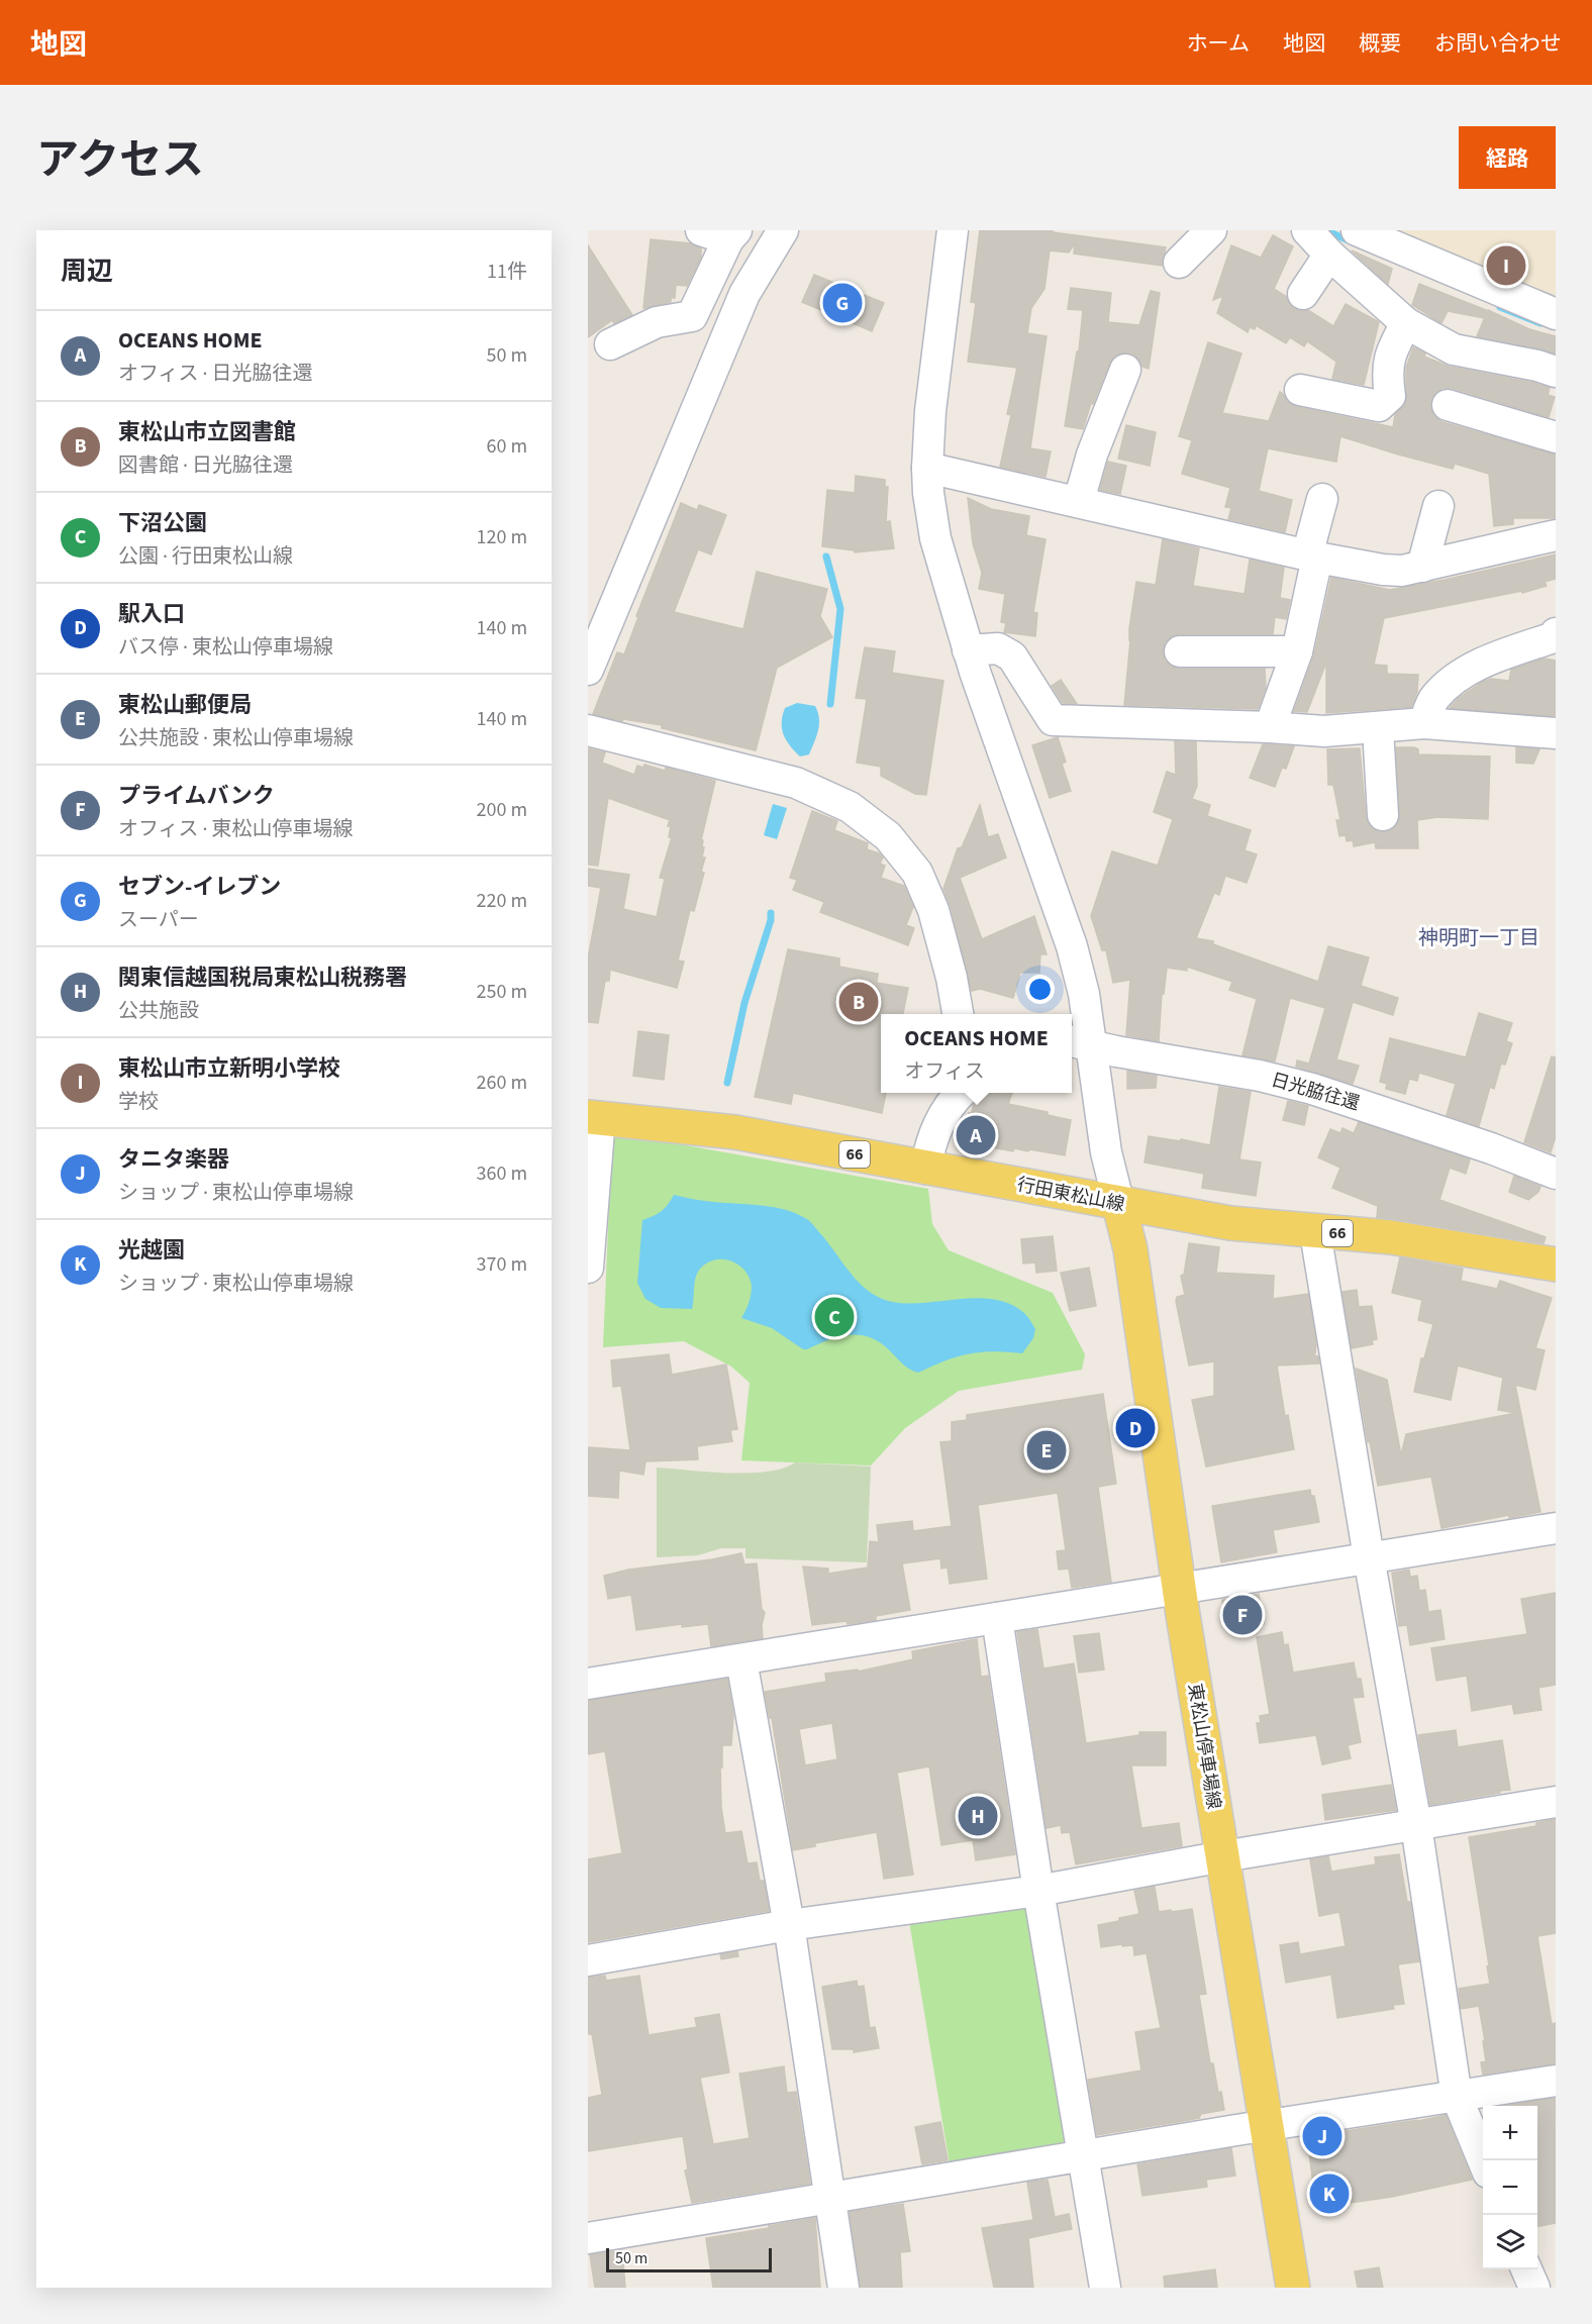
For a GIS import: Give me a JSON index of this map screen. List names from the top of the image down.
{
  "streets": {
    "main road": ["66", "行田東松山線", "東松山停車場線"],
    "street": ["日光脇往還"]
  },
  "crossings": [
    ["行田東松山線", "東松山停車場線"]
  ],
  "districts": ["神明町一丁目"],
  "scale_bar": "50 m",
  "page": {
    "header": "地図",
    "nav": [
      "ホーム",
      "地図",
      "概要",
      "お問い合わせ"
    ],
    "title": "アクセス",
    "buttons": "経路",
    "heading": ["周辺", "11件"],
    "pins": [
      "I",
      "G",
      "B",
      "A",
      "C",
      "D",
      "E",
      "F",
      "H",
      "J",
      "K"
    ],
    "list": [
      {
        "mark": "A",
        "name": "OCEANS HOME",
        "note": "オフィス · 日光脇往還",
        "value": "50 m"
      },
      {
        "mark": "B",
        "name": "東松山市立図書館",
        "note": "図書館 · 日光脇往還",
        "value": "60 m"
      },
      {
        "mark": "C",
        "name": "下沼公園",
        "note": "公園 · 行田東松山線",
        "value": "120 m"
      },
      {
        "mark": "D",
        "name": "駅入口",
        "note": "バス停 · 東松山停車場線",
        "value": "140 m"
      },
      {
        "mark": "E",
        "name": "東松山郵便局",
        "note": "公共施設 · 東松山停車場線",
        "value": "140 m"
      },
      {
        "mark": "F",
        "name": "プライムバンク",
        "note": "オフィス · 東松山停車場線",
        "value": "200 m"
      },
      {
        "mark": "G",
        "name": "セブン-イレブン",
        "note": "スーパー",
        "value": "220 m"
      },
      {
        "mark": "H",
        "name": "関東信越国税局東松山税務署",
        "note": "公共施設",
        "value": "250 m"
      },
      {
        "mark": "I",
        "name": "東松山市立新明小学校",
        "note": "学校",
        "value": "260 m"
      },
      {
        "mark": "J",
        "name": "タニタ楽器",
        "note": "ショップ · 東松山停車場線",
        "value": "360 m"
      },
      {
        "mark": "K",
        "name": "光越園",
        "note": "ショップ · 東松山停車場線",
        "value": "370 m"
      }
    ],
    "popup": ["OCEANS HOME", "オフィス"],
    "map_buttons": ["+", "−"],
    "scale": "50 m"
  }
}
